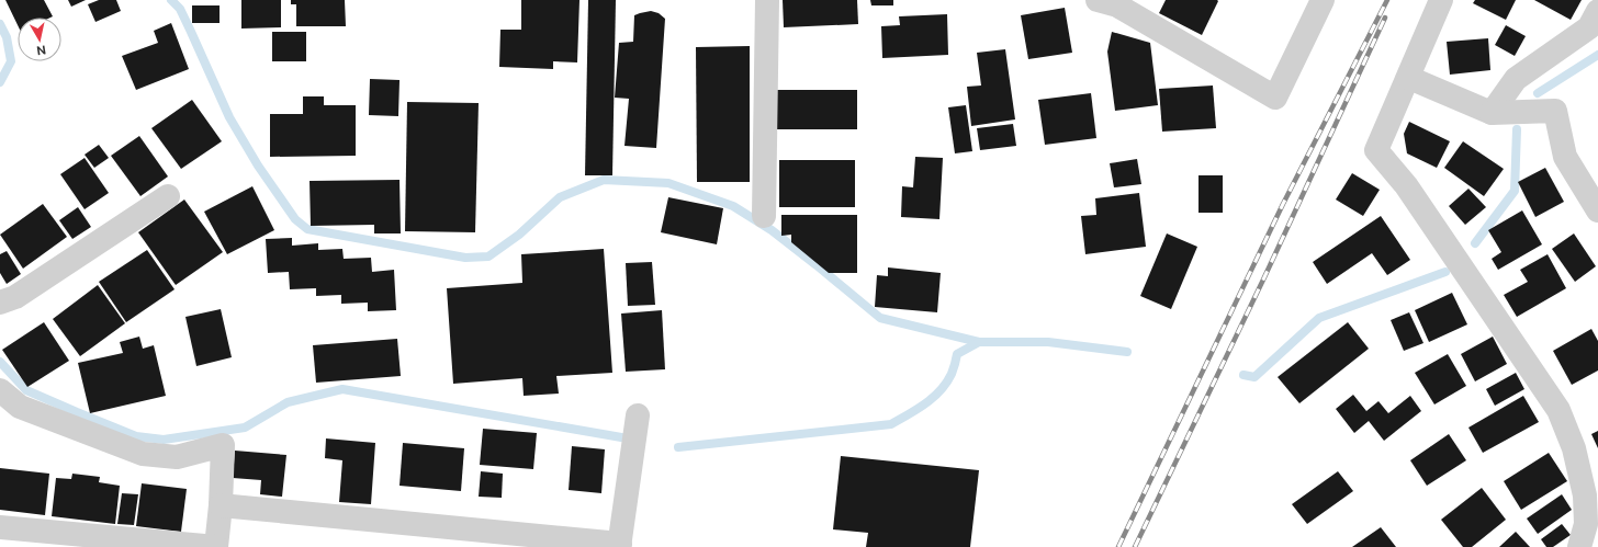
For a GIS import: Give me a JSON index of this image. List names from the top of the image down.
{
  "north": "bottom"
}
